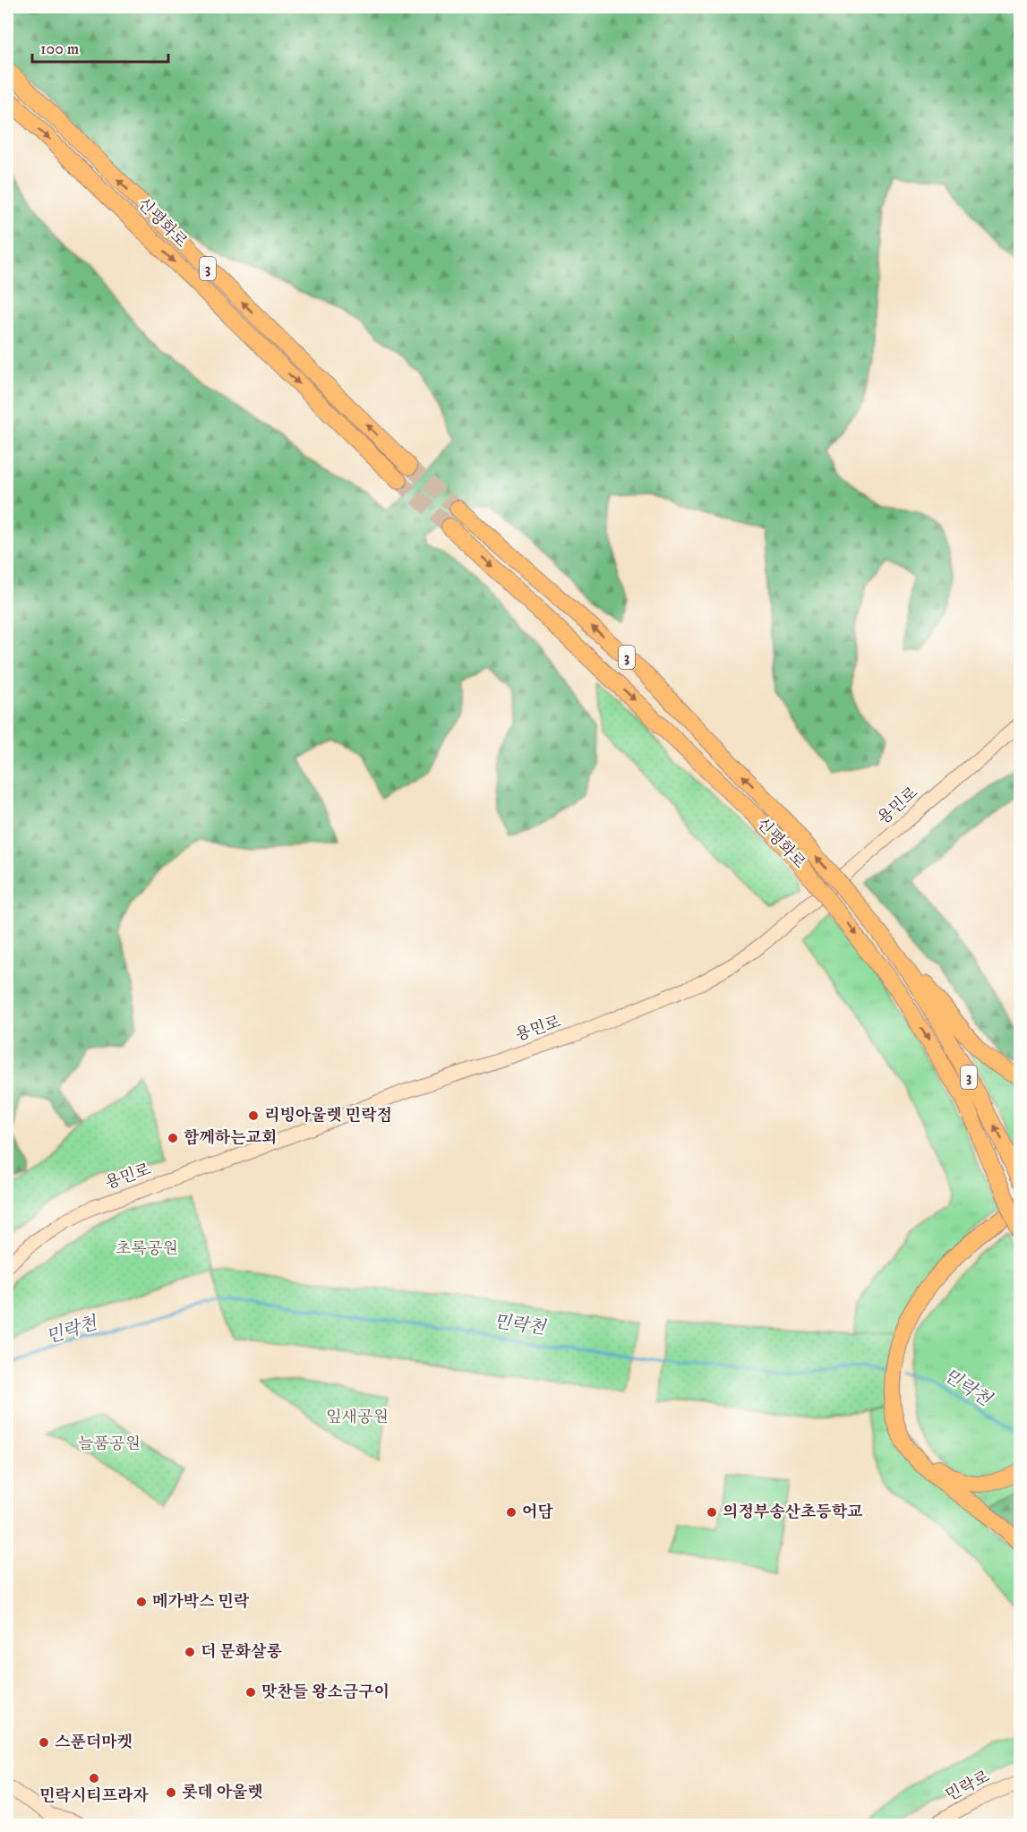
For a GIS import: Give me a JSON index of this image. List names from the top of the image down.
{
  "streets": {
    "highway": ["신평화로", "3"],
    "street": ["용민로", "민락로"]
  },
  "water": ["민락천"],
  "parks": ["초록공원", "잎새공원", "늘품공원"],
  "places": [
    "리빙아울렛 민락점",
    "함께하는교회",
    "어담",
    "의정부송산초등학교",
    "메가박스 민락",
    "더 문화살롱",
    "맛찬들 왕소금구이",
    "스푼더마켓",
    "민락시티프라자",
    "롯데 아울렛"
  ],
  "scale_bar": "100 m"
}
